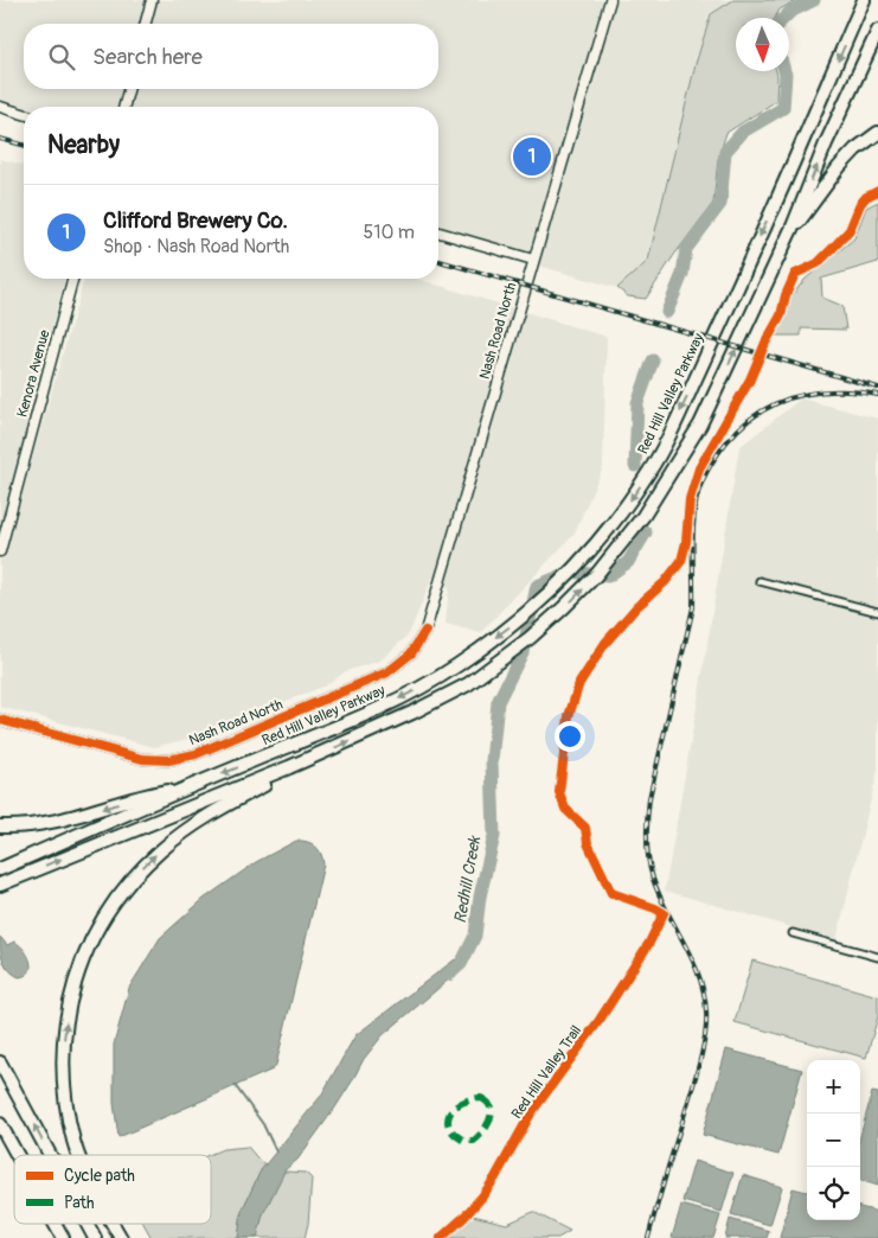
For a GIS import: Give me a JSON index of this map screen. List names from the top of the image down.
{
  "streets": {
    "highway": ["Red Hill Valley Parkway"],
    "street": ["Nash Road North", "Kenora Avenue"],
    "cycle path": ["Red Hill Valley Trail"]
  },
  "water": ["Redhill Creek"],
  "legend": ["Cycle path", "Path"],
  "north": "bottom",
  "page": {
    "search": "Search here",
    "heading": "Nearby",
    "pins": "1",
    "list": [
      {
        "mark": "1",
        "name": "Clifford Brewery Co.",
        "note": "Shop · Nash Road North",
        "value": "510 m"
      }
    ],
    "map_buttons": ["+", "−"]
  }
}
